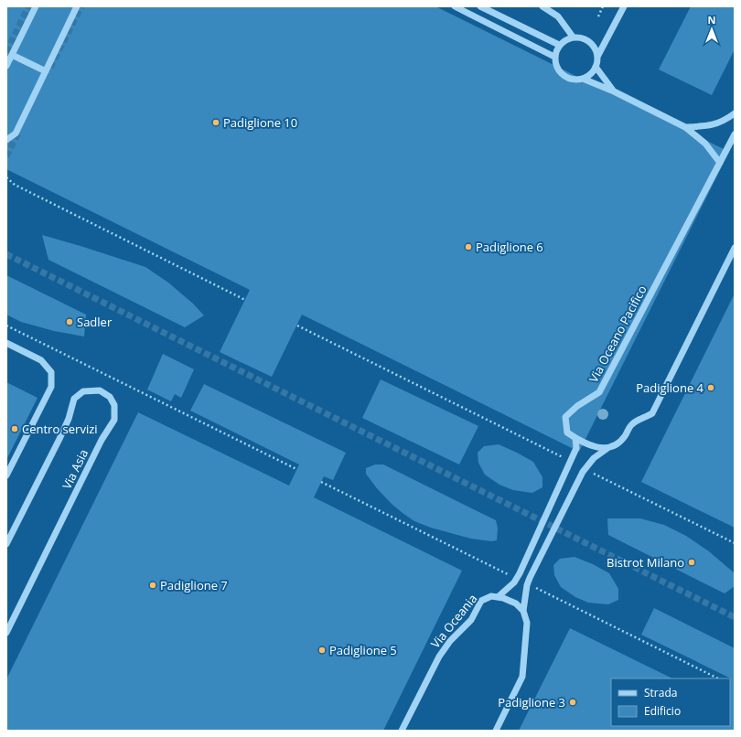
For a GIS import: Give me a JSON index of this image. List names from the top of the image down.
{
  "streets": {
    "lane": ["Via Oceano Pacifico", "Via Asia", "Via Oceania"]
  },
  "places": [
    "Padiglione 10",
    "Padiglione 6",
    "Sadler",
    "Padiglione 4",
    "Centro servizi",
    "Bistrot Milano",
    "Padiglione 7",
    "Padiglione 5",
    "Padiglione 3"
  ],
  "legend": ["Strada", "Edificio"],
  "north": "top"
}
